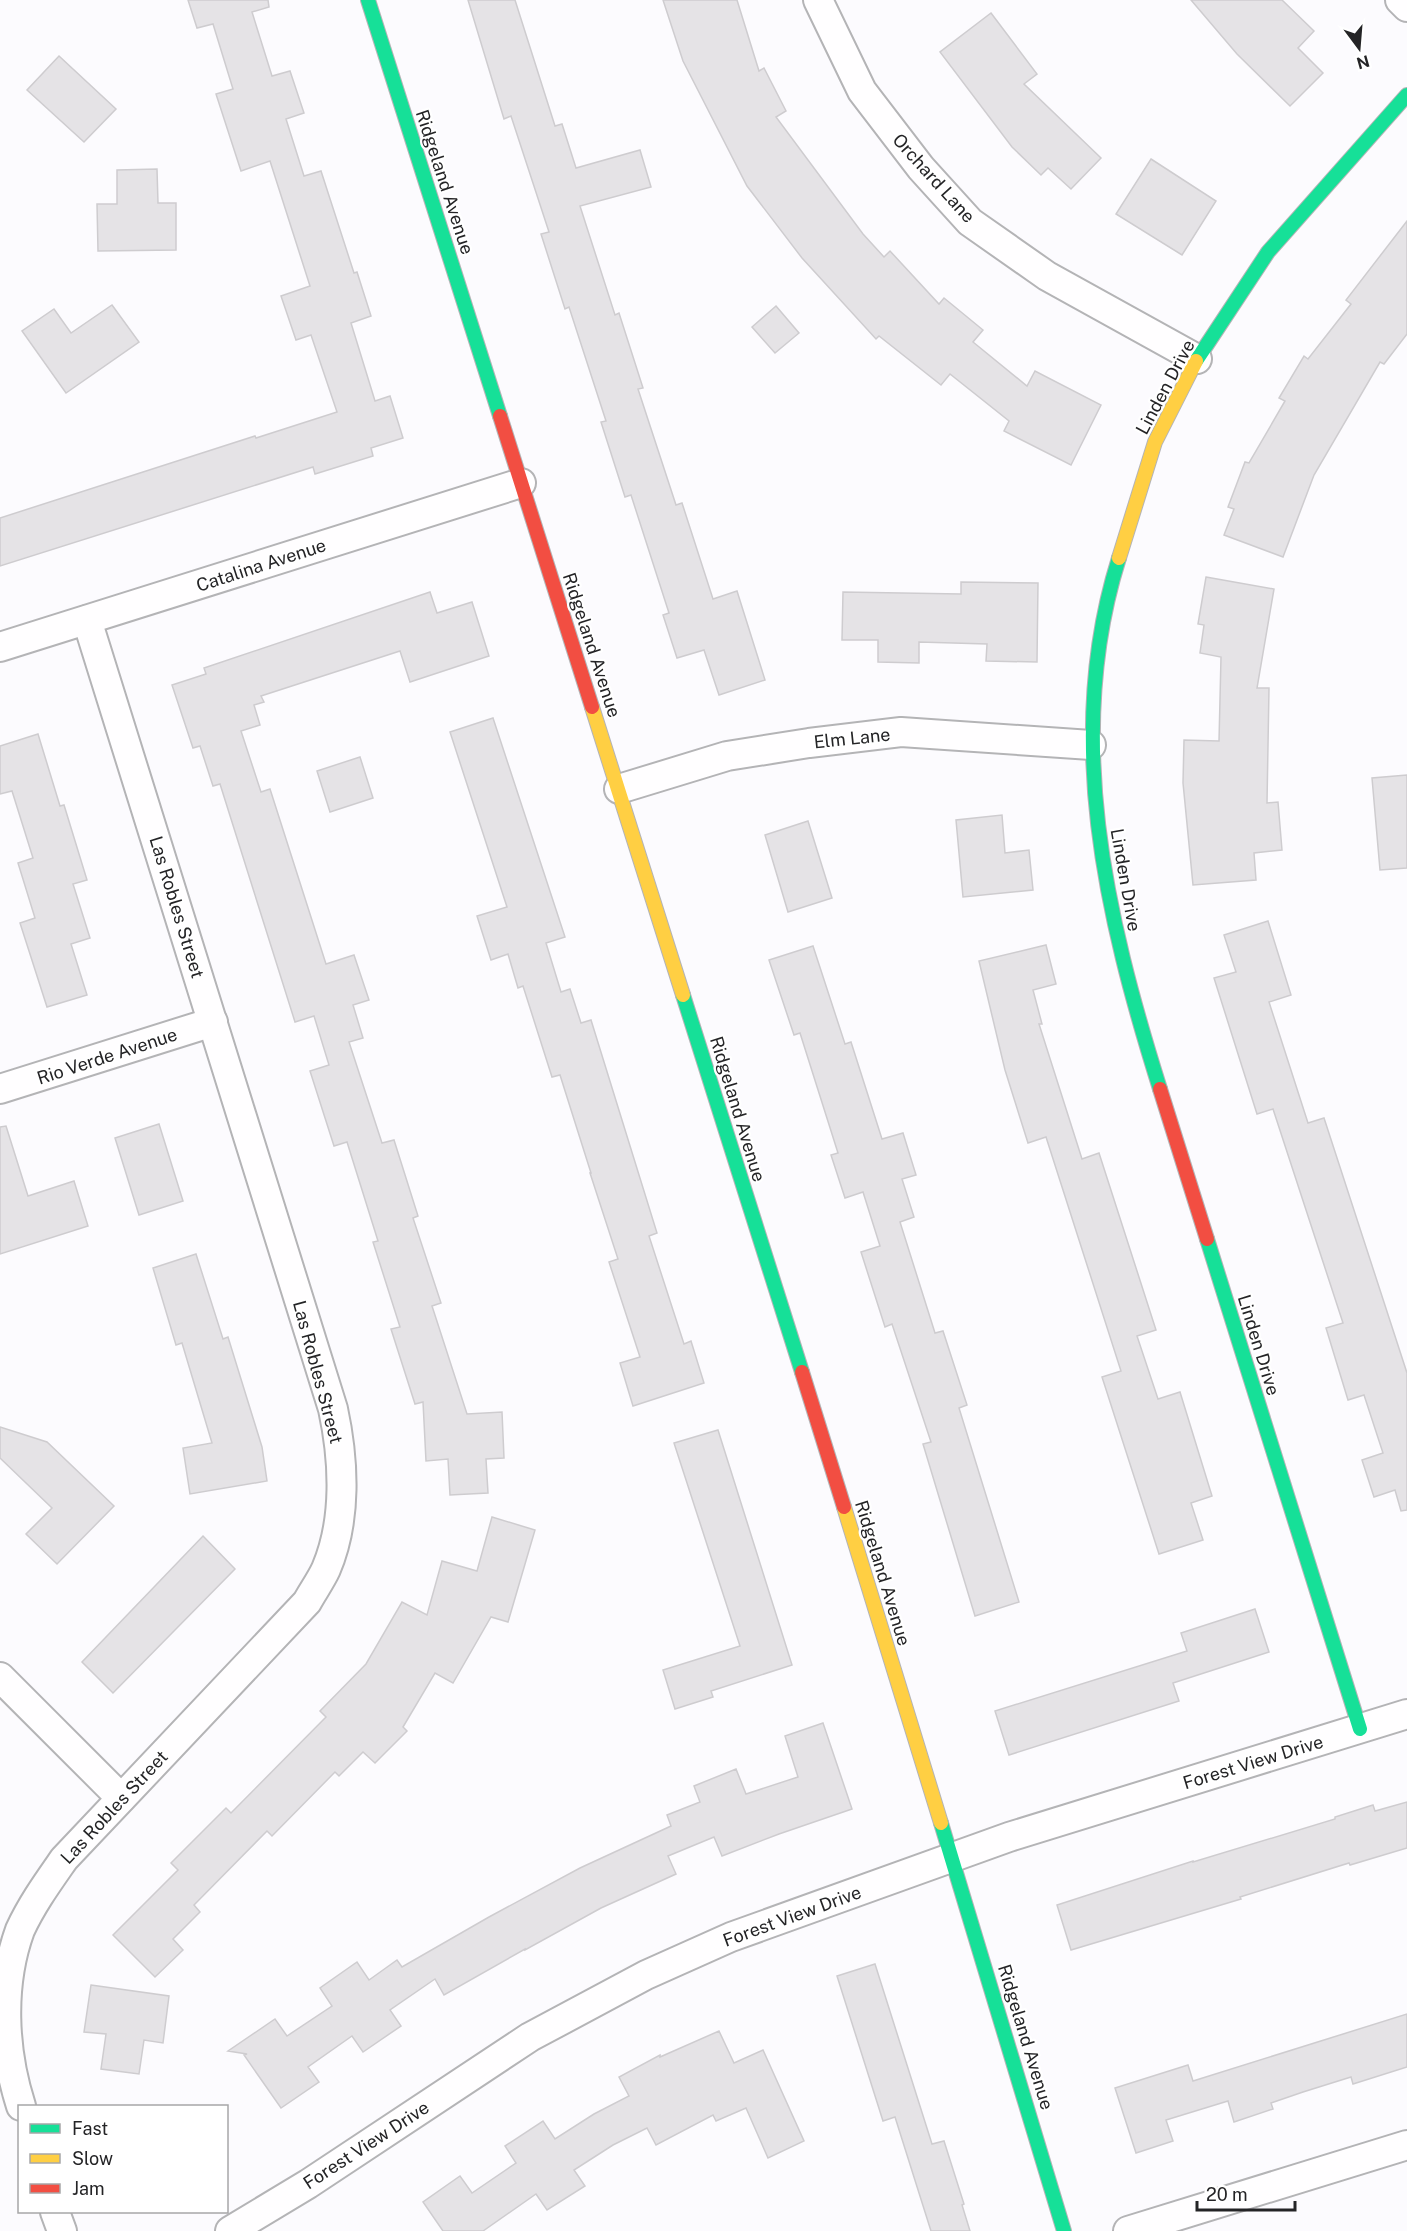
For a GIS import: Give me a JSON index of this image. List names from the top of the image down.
{
  "streets": {
    "street": [
      "Orchard Lane",
      "Ridgeland Avenue",
      "Linden Drive",
      "Catalina Avenue",
      "Elm Lane",
      "Las Robles Street",
      "Rio Verde Avenue",
      "Forest View Drive"
    ]
  },
  "crossings": [
    ["Orchard Lane", "Linden Drive"],
    ["Ridgeland Avenue", "Catalina Avenue"],
    ["Ridgeland Avenue", "Elm Lane"],
    ["Ridgeland Avenue", "Forest View Drive"],
    ["Linden Drive", "Elm Lane"],
    ["Linden Drive", "Forest View Drive"],
    ["Catalina Avenue", "Las Robles Street"],
    ["Las Robles Street", "Rio Verde Avenue"]
  ],
  "legend": ["Fast", "Slow", "Jam"],
  "scale_bar": "20 m",
  "north": "bottom"
}
